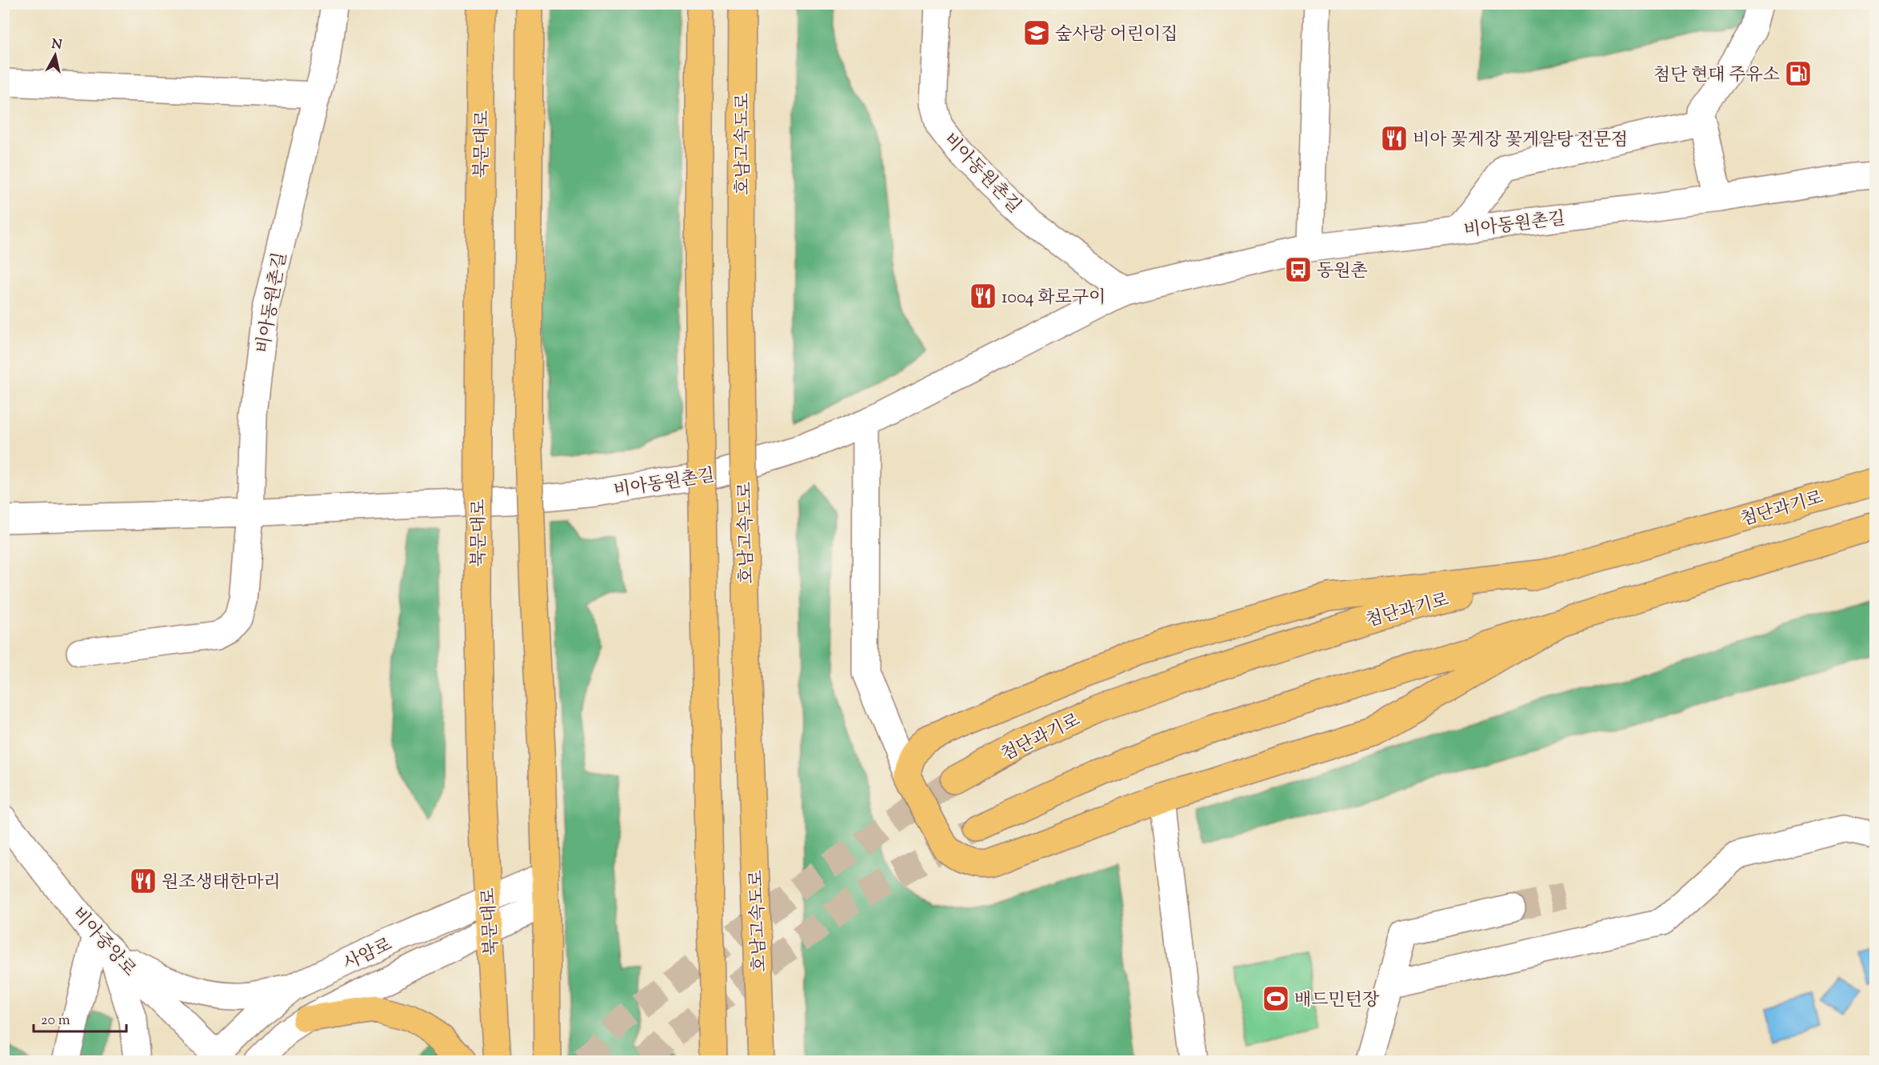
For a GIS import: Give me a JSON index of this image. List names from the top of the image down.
{
  "streets": {
    "main road": ["북문대로", "호남고속도로", "첨단과기로"],
    "street": ["비아동원촌길", "비아중앙로", "사암로"]
  },
  "crossings": [
    ["북문대로", "사암로"],
    ["비아중앙로", "사암로"]
  ],
  "places": {
    "school or university": ["숲사랑 어린이집"],
    "fuel station": ["첨단 현대 주유소"],
    "restaurant": ["비아 꽃게장 꽃게알탕 전문점", "1004 화로구이", "원조생태한마리"],
    "bus stop": ["동원촌"],
    "sports": ["배드민턴장"]
  },
  "scale_bar": "20 m",
  "north": "top"
}
